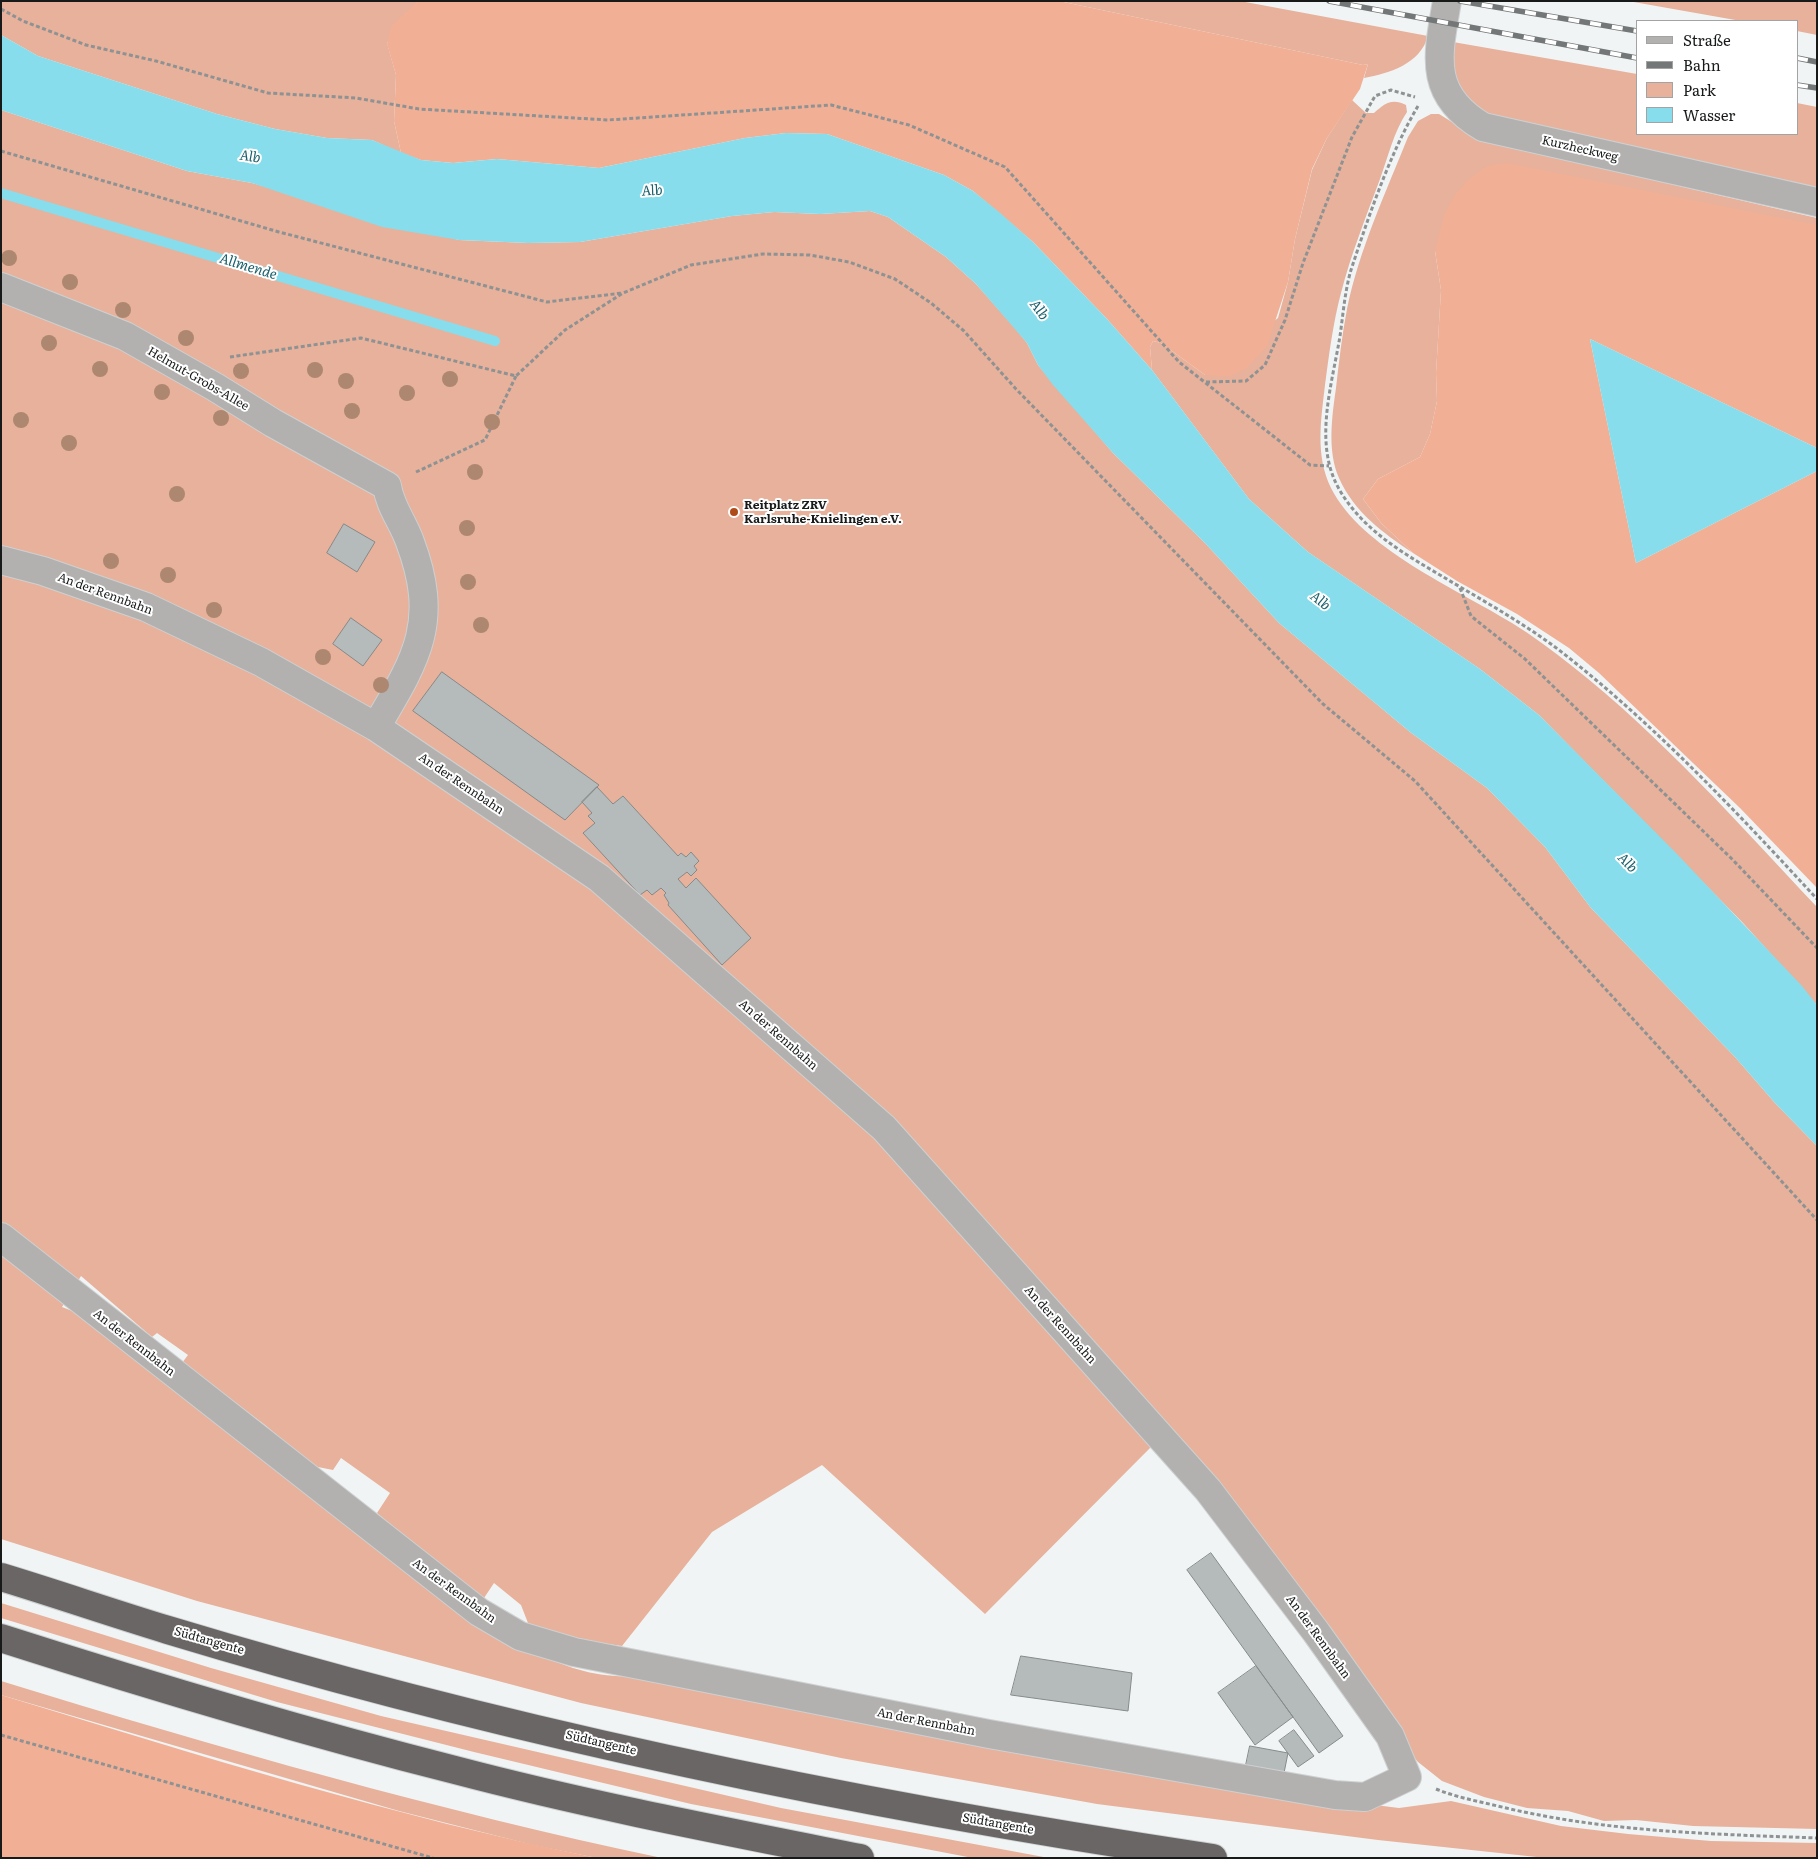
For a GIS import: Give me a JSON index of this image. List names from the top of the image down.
{
  "streets": {
    "highway": ["Südtangente"],
    "street": ["Kurzheckweg", "Helmut-Grobs-Allee", "An der Rennbahn"]
  },
  "water": ["Alb", "Allmende"],
  "places": ["Reitplatz ZRV Karlsruhe-Knielingen e.V."],
  "legend": [
    "Straße",
    "Bahn",
    "Park",
    "Wasser"
  ]
}
